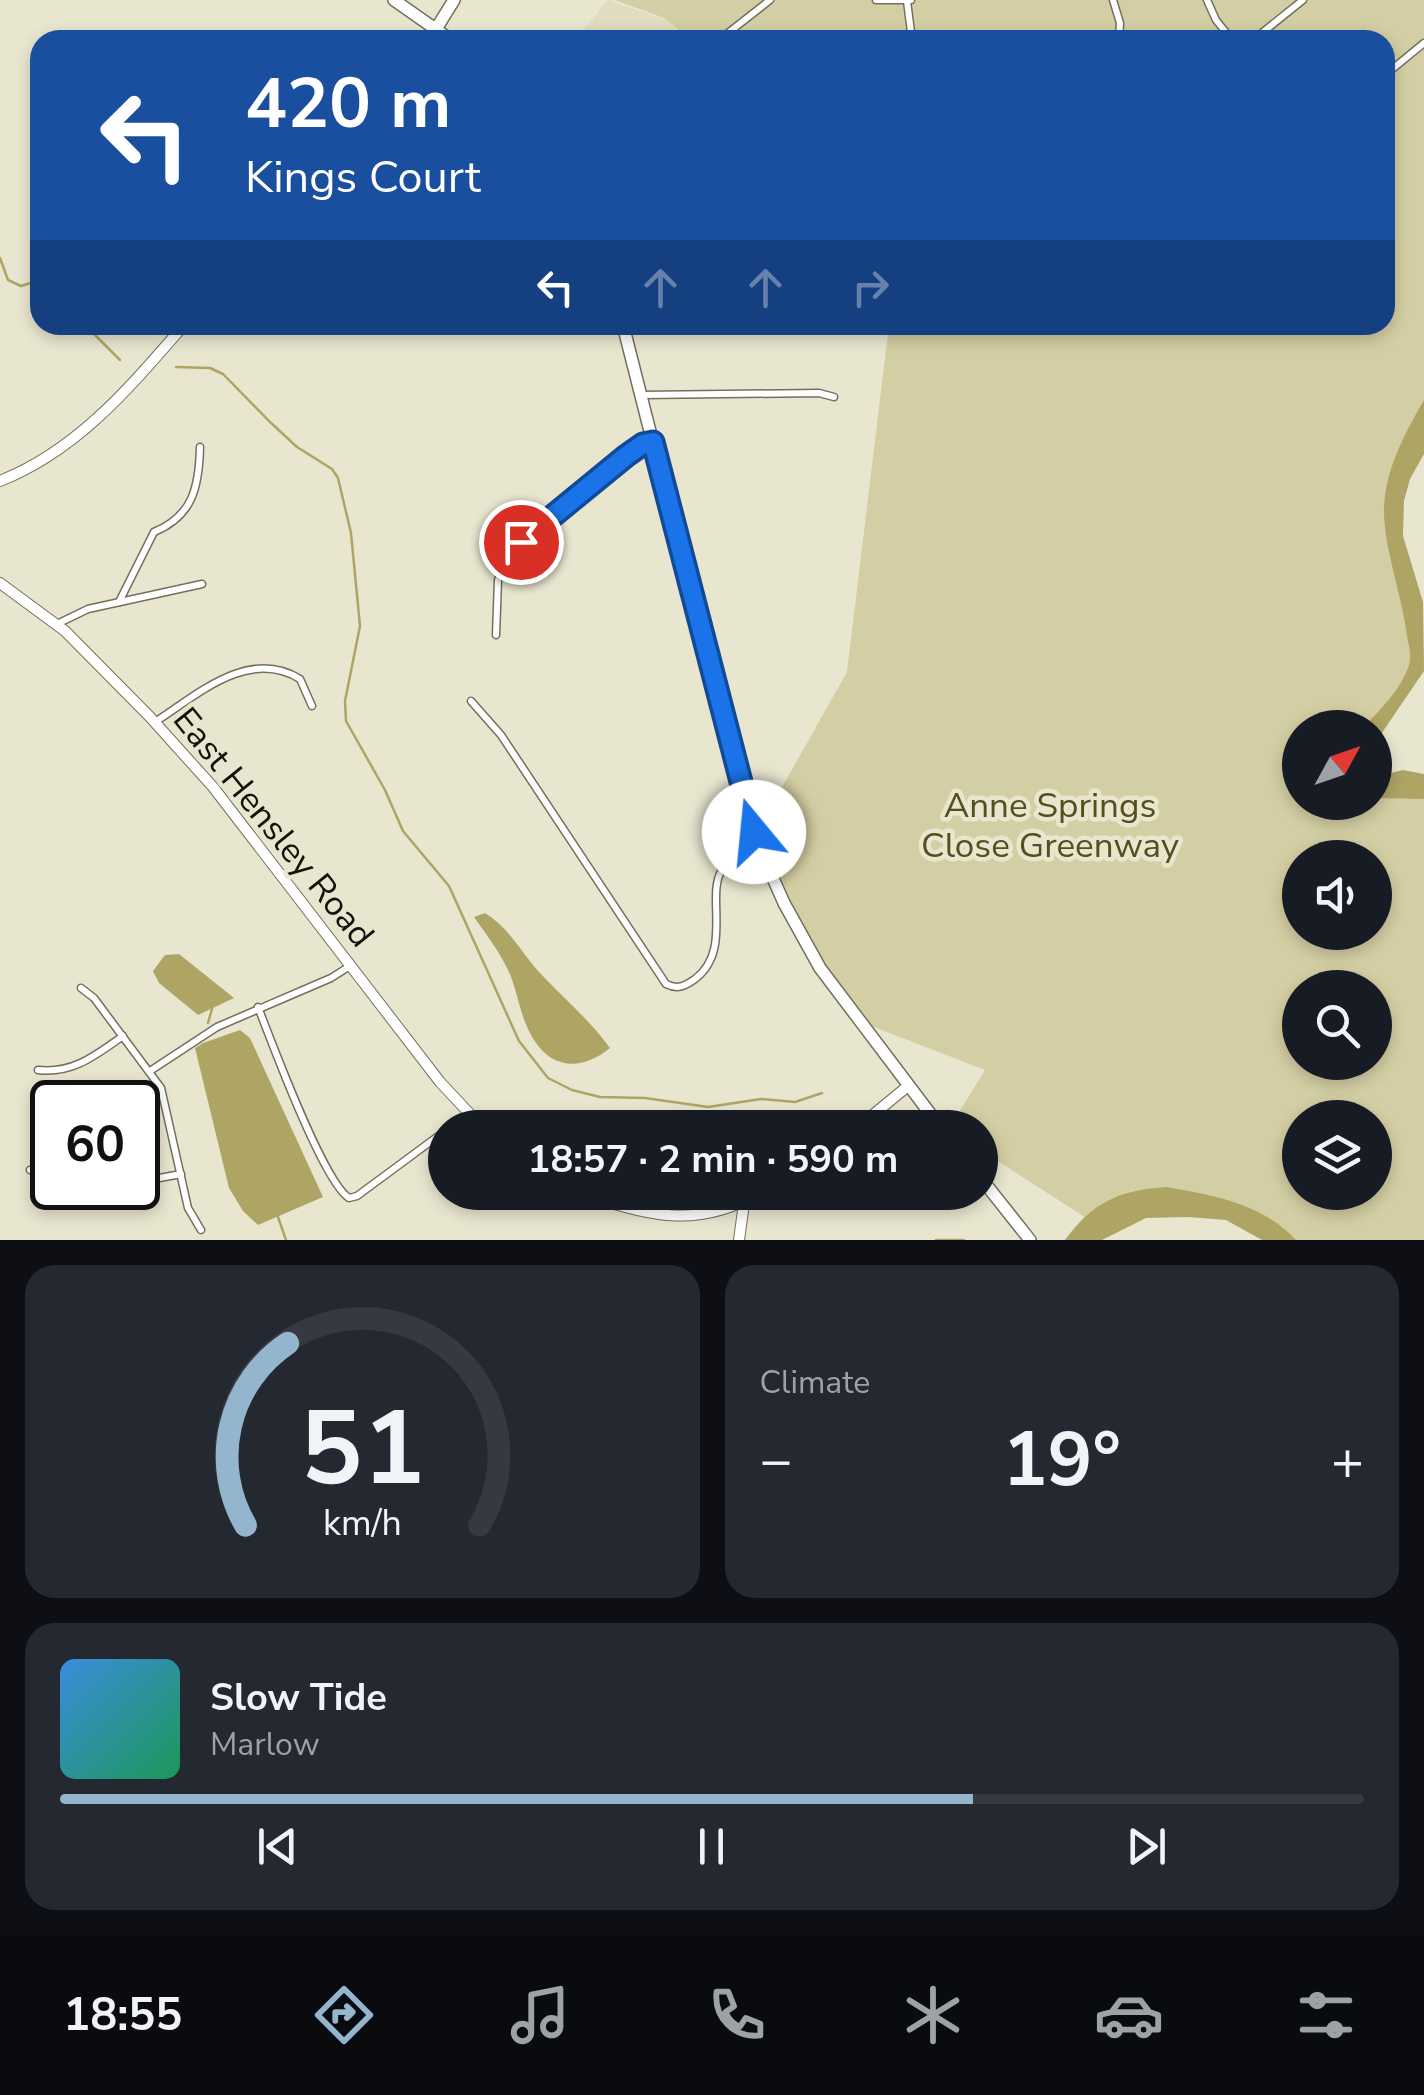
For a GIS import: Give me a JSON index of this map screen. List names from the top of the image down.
{
  "streets": {
    "main road": ["East Hensley Road"]
  },
  "parks": ["Anne Springs Close Greenway"],
  "north": "top right",
  "page": {
    "turn": ["420 m", "Kings Court"],
    "limit": "60",
    "trip": "18:57 · 2 min · 590 m",
    "tile": "Climate",
    "heat": ["−", "19°", "+"],
    "song": ["Slow Tide", "Marlow"],
    "tabs": "18:55",
    "gauge": ["51", "km/h"]
  }
}
